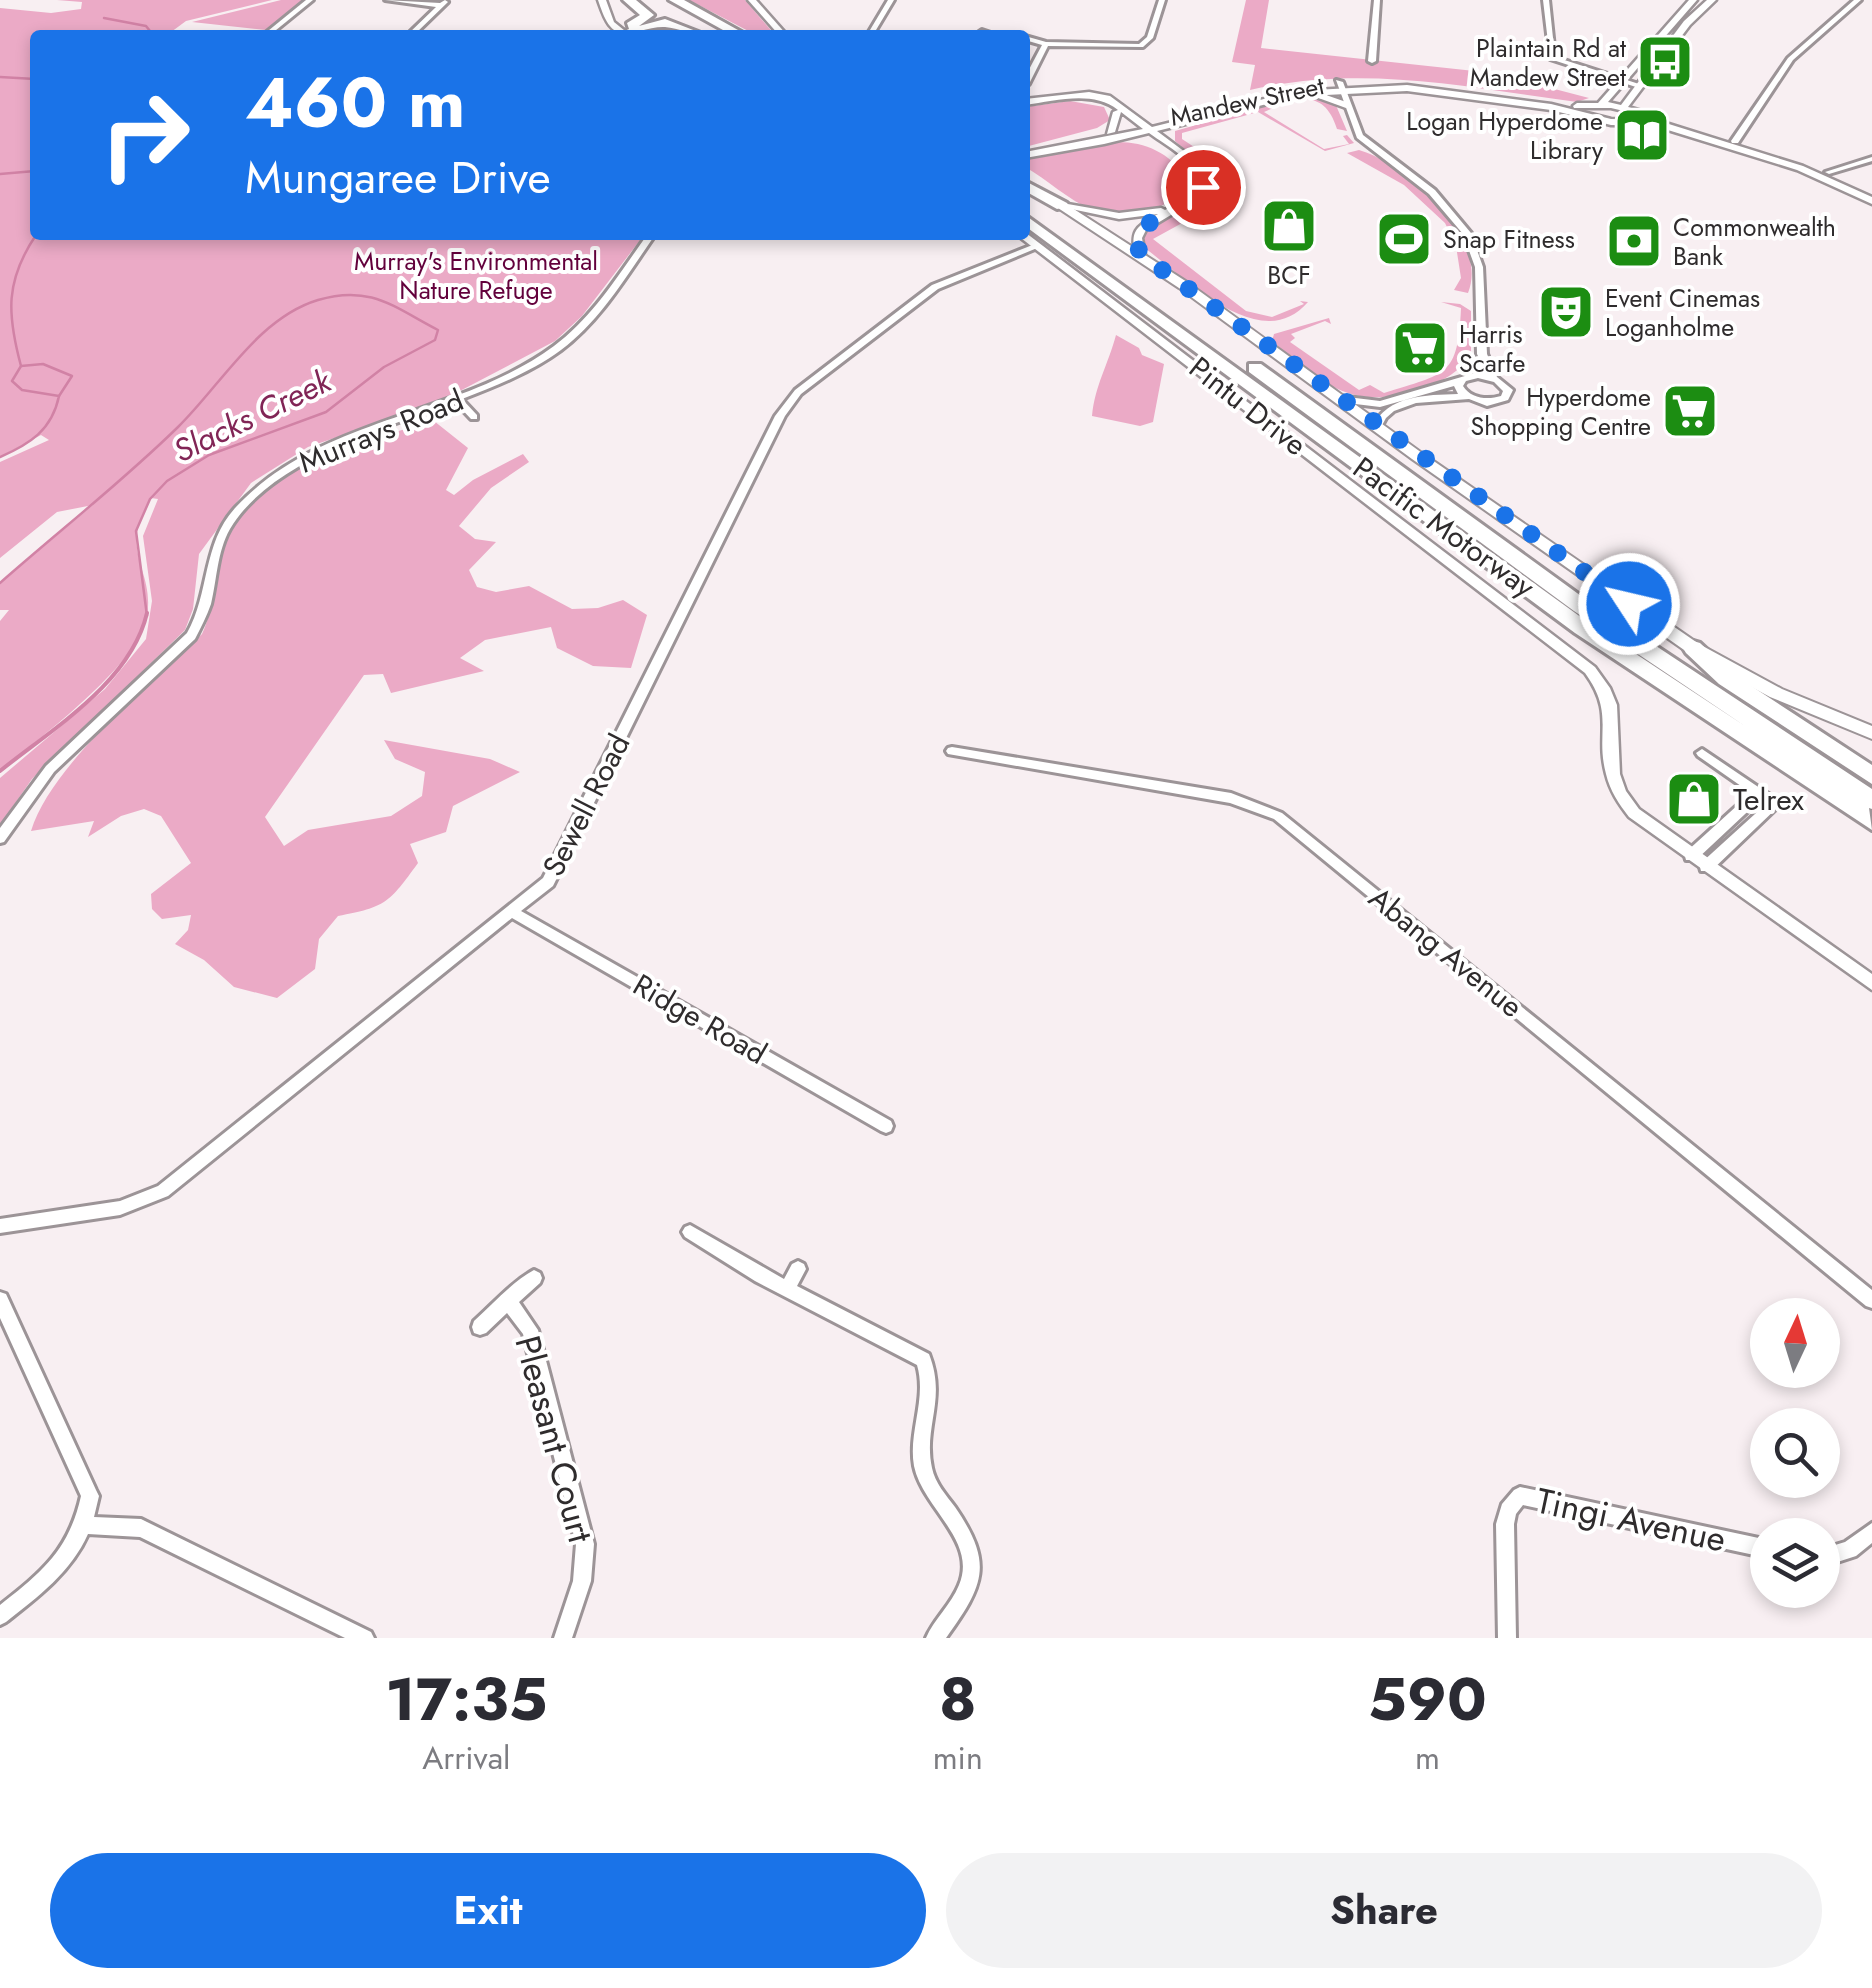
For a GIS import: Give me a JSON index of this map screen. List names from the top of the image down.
{
  "streets": {
    "highway": ["Pacific Motorway"],
    "street": [
      "Mandew Street",
      "Pintu Drive",
      "Murrays Road",
      "Sewell Road",
      "Abang Avenue",
      "Ridge Road",
      "Pleasant Court",
      "Tingi Avenue"
    ]
  },
  "crossings": [
    ["Pintu Drive", "Sewell Road"],
    ["Sewell Road", "Ridge Road"]
  ],
  "water": ["Slacks Creek"],
  "parks": ["Murray's Environmental Nature Refuge"],
  "places": {
    "bus stop": ["Plaintain Rd at Mandew Street"],
    "library": ["Logan Hyperdome Library"],
    "shop": ["BCF", "Telrex"],
    "sports": ["Snap Fitness"],
    "bank": ["Commonwealth Bank"],
    "theatre": ["Event Cinemas Loganholme"],
    "supermarket": ["Harris Scarfe", "Hyperdome Shopping Centre"]
  },
  "north": "top",
  "page": {
    "turn": ["460 m", "Mungaree Drive"],
    "eta": [
      "17:35",
      "Arrival",
      "8",
      "min",
      "590",
      "m"
    ],
    "buttons": ["Exit", "Share"]
  }
}
